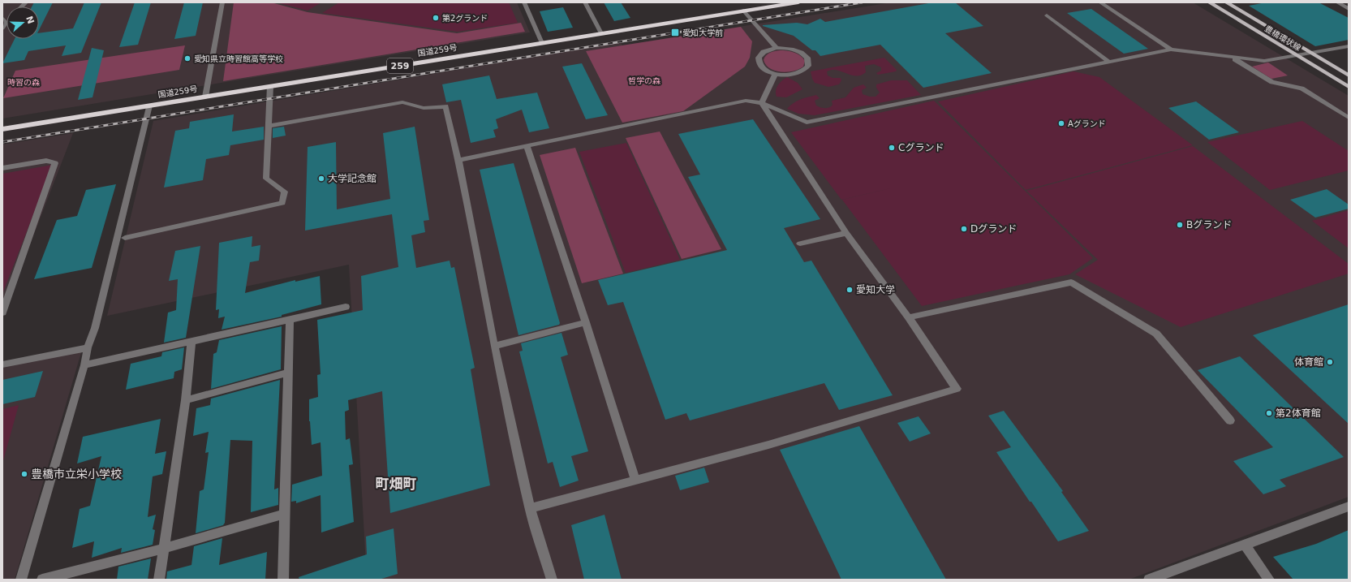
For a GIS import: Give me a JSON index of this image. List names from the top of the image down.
{
  "streets": {
    "highway": ["国道259号", "259"],
    "main road": ["豊橋環状線"]
  },
  "districts": ["町畑町"],
  "parks": ["哲学の森", "時習の森"],
  "places": {
    "other": [
      "第2グランド",
      "愛知県立時習館高等学校",
      "Aグランド",
      "Cグランド",
      "大学記念館",
      "Bグランド",
      "Dグランド",
      "愛知大学",
      "体育館",
      "第2体育館",
      "豊橋市立栄小学校"
    ],
    "transit": ["愛知大学前"]
  },
  "north": "right"
}
